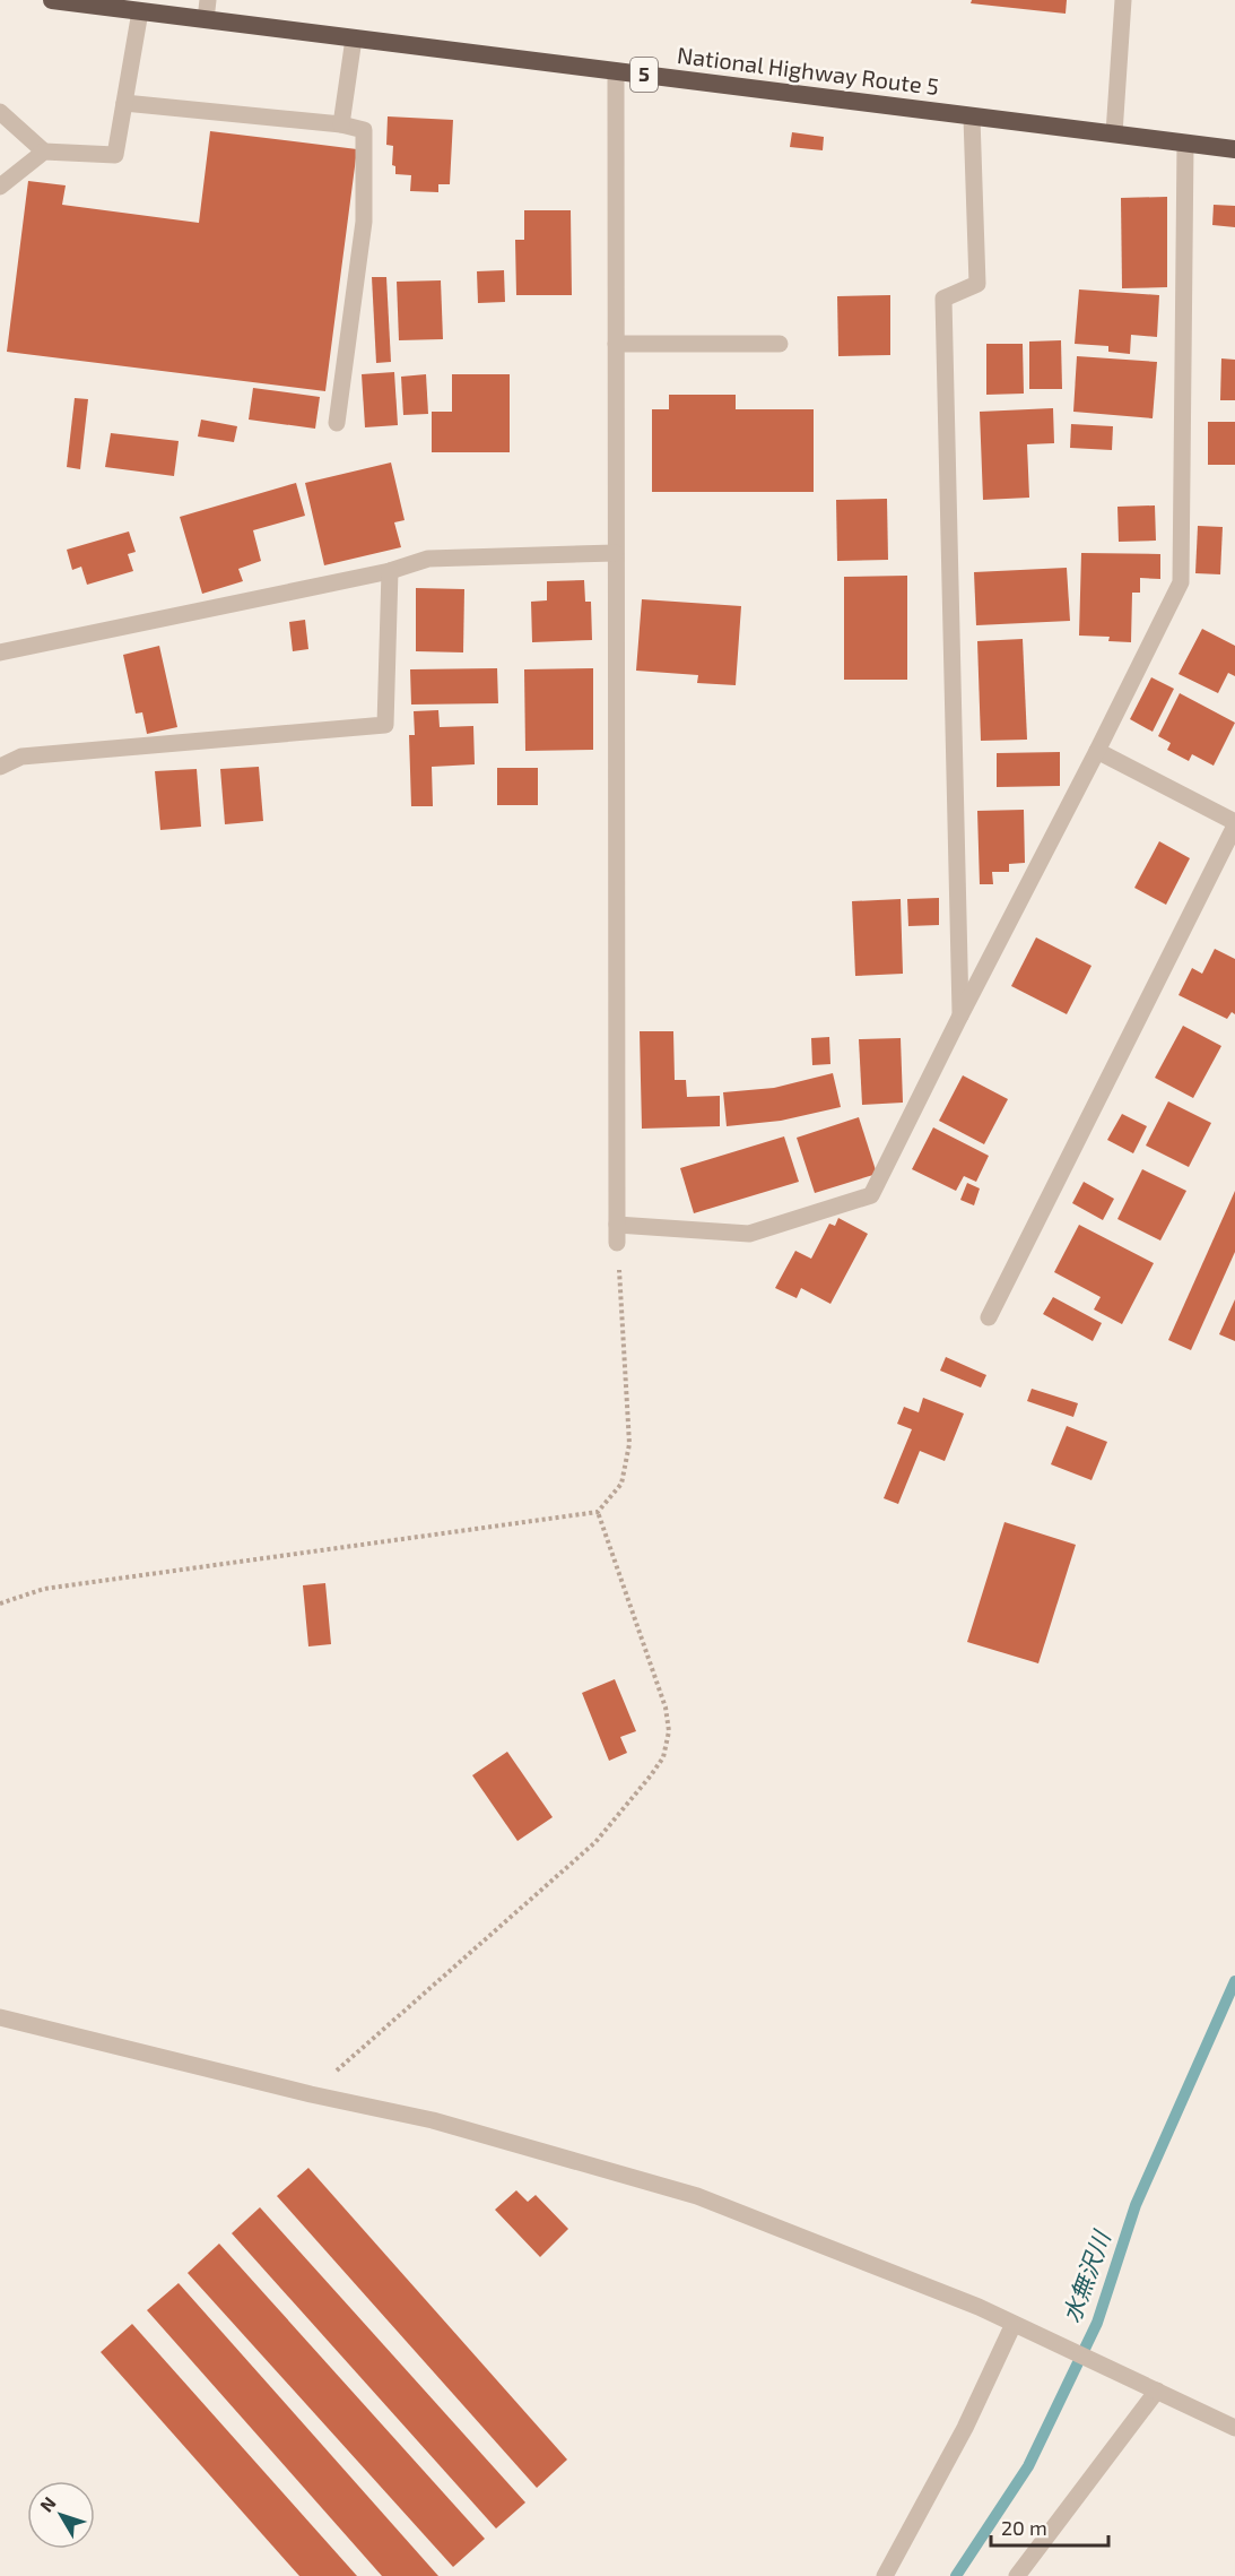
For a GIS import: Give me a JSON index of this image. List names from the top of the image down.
{
  "streets": {
    "highway": ["National Highway Route 5", "5"]
  },
  "water": ["水無沢川"],
  "scale_bar": "20 m",
  "north": "top left"
}
